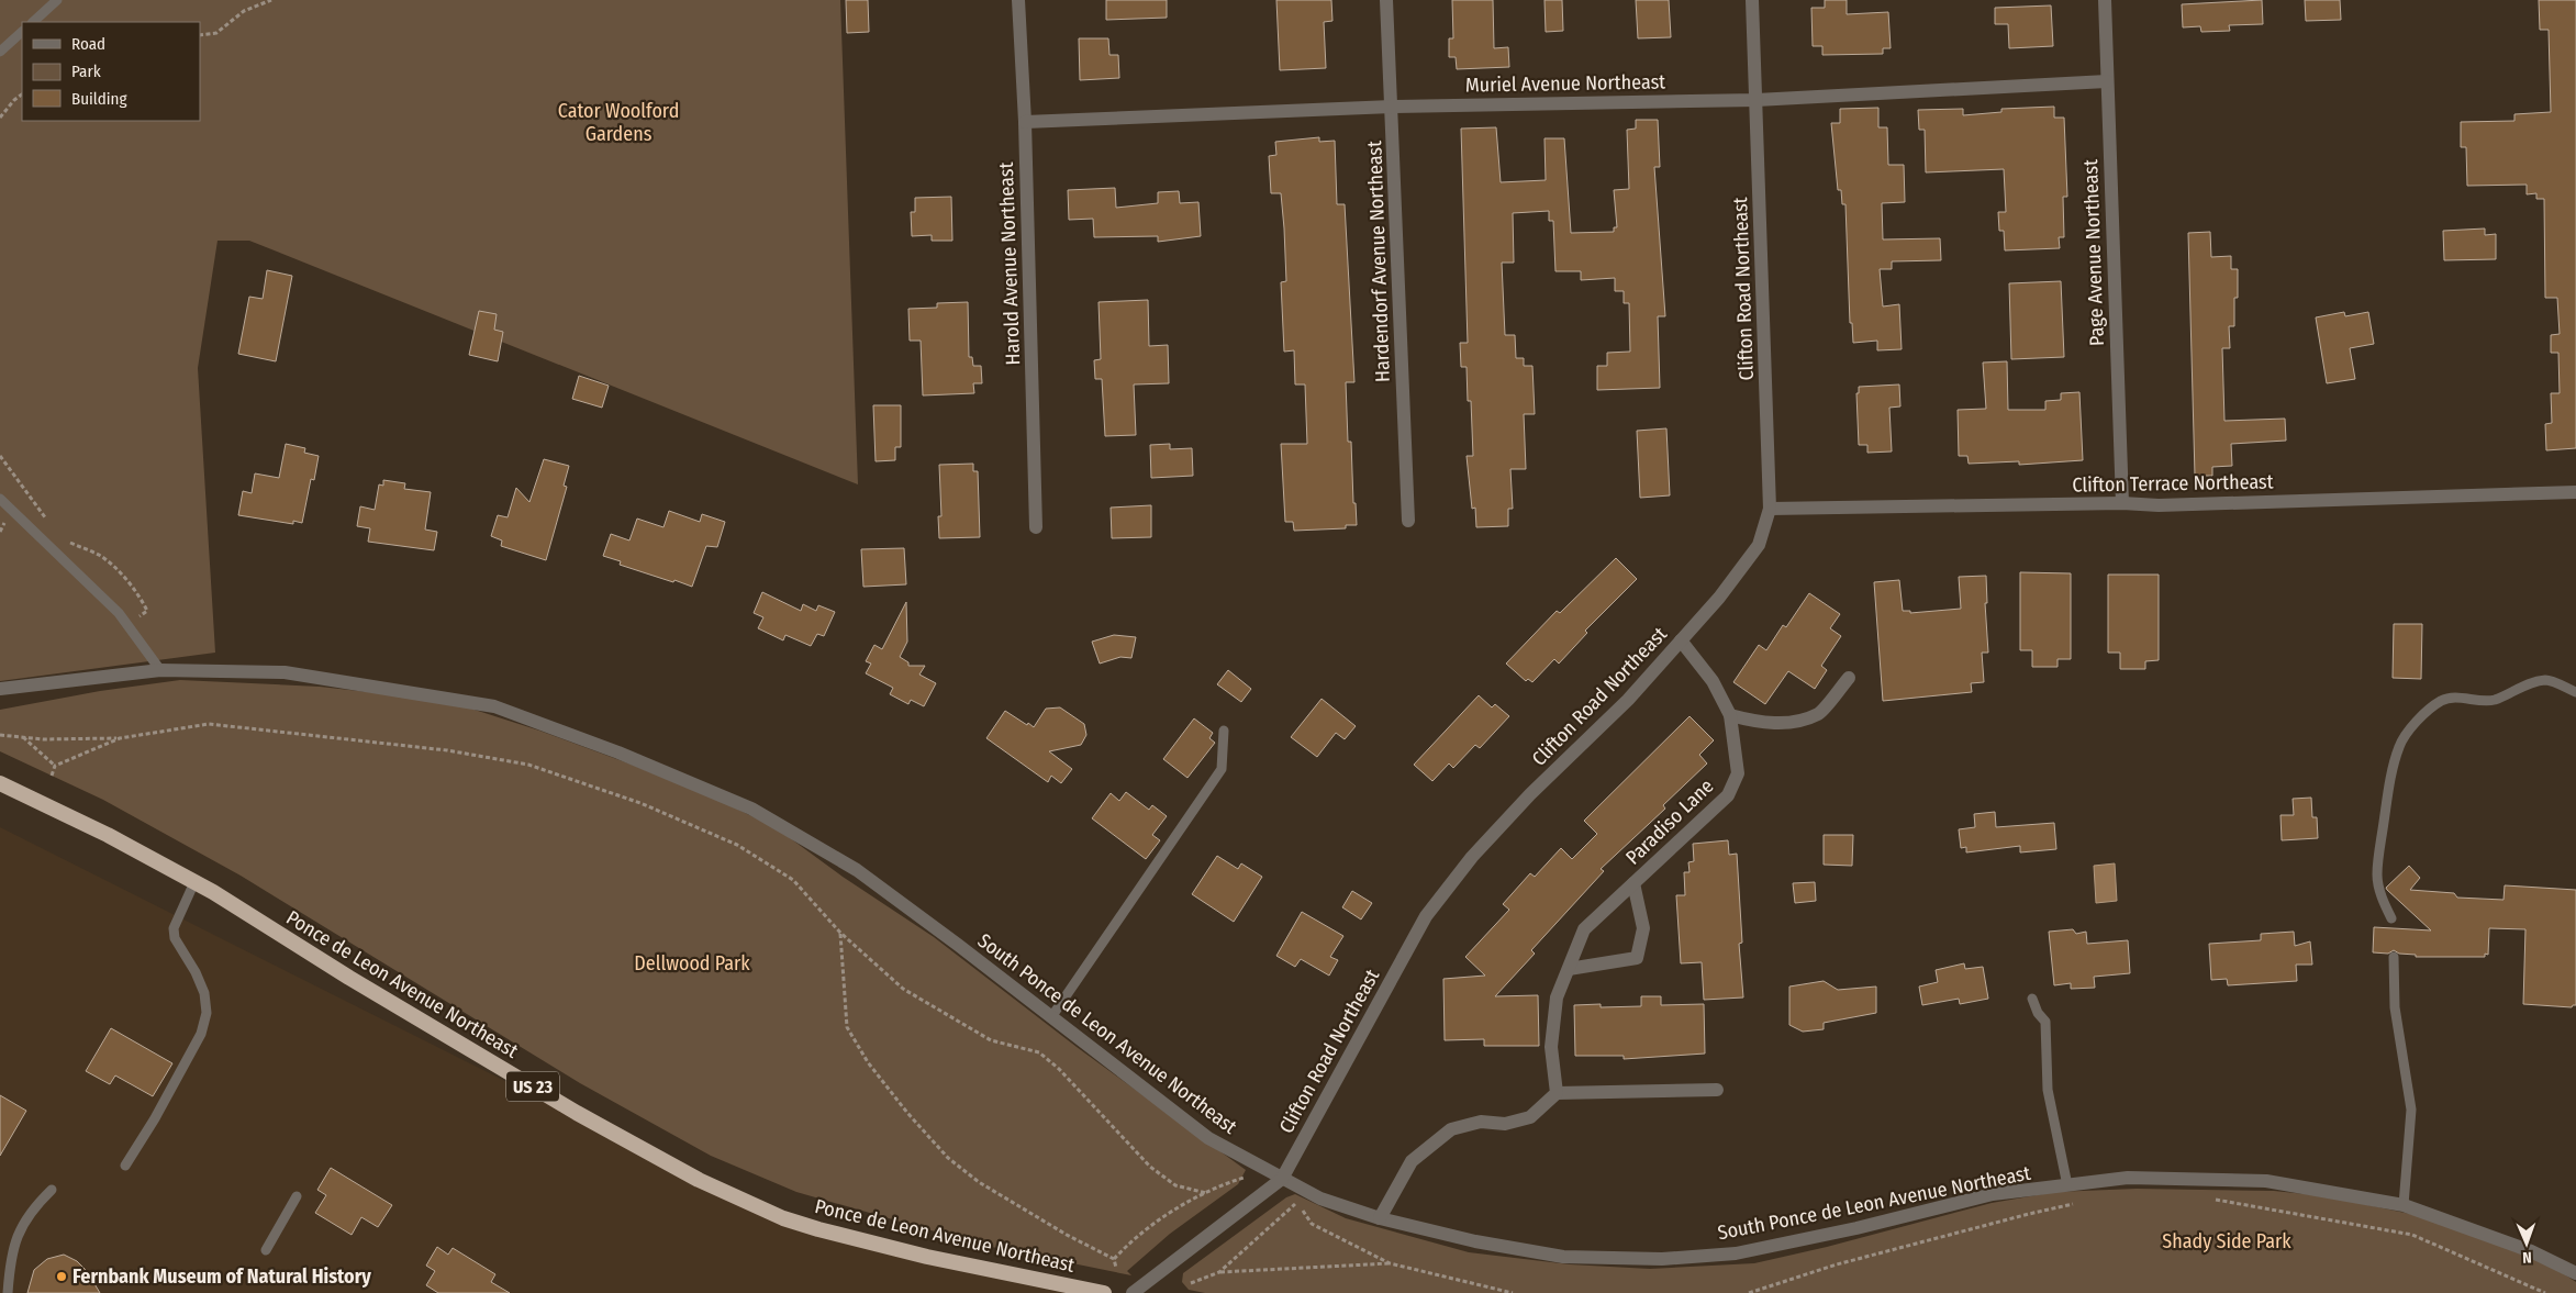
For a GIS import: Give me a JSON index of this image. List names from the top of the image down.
{
  "streets": {
    "highway": ["Ponce de Leon Avenue Northeast", "US 23"],
    "street": [
      "Muriel Avenue Northeast",
      "Page Avenue Northeast",
      "Hardendorf Avenue Northeast",
      "Harold Avenue Northeast",
      "Clifton Road Northeast",
      "Clifton Terrace Northeast",
      "Paradiso Lane",
      "South Ponce de Leon Avenue Northeast"
    ]
  },
  "crossings": [
    ["Muriel Avenue Northeast", "Page Avenue Northeast"],
    ["Muriel Avenue Northeast", "Hardendorf Avenue Northeast"],
    ["Muriel Avenue Northeast", "Harold Avenue Northeast"],
    ["Muriel Avenue Northeast", "Clifton Road Northeast"],
    ["Page Avenue Northeast", "Clifton Terrace Northeast"],
    ["Clifton Road Northeast", "Clifton Terrace Northeast"],
    ["Clifton Road Northeast", "Paradiso Lane"],
    ["Clifton Road Northeast", "South Ponce de Leon Avenue Northeast"]
  ],
  "parks": ["Cator Woolford Gardens", "Dellwood Park", "Shady Side Park"],
  "places": ["Fernbank Museum of Natural History"],
  "legend": ["Road", "Park", "Building"],
  "north": "bottom"
}
